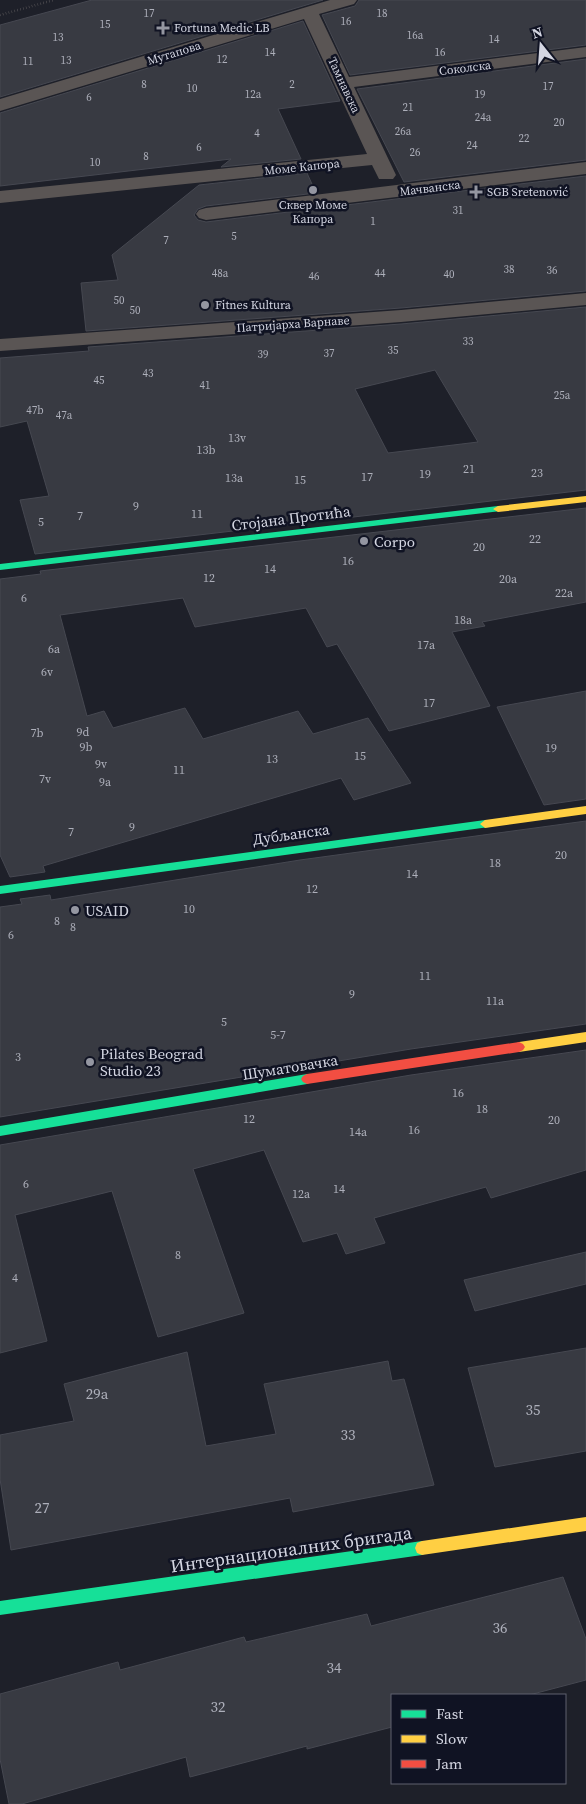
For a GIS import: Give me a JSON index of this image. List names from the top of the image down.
{
  "streets": {
    "street": [
      "Мутапова",
      "Соколска",
      "Тамнавска",
      "Моме Капора",
      "Мачванска",
      "Патријарха Варнаве",
      "Стојана Протића",
      "Дубљанска",
      "Шуматовачка",
      "Интернационалних бригада"
    ]
  },
  "crossings": [
    ["Мутапова", "Тамнавска"],
    ["Соколска", "Тамнавска"],
    ["Тамнавска", "Моме Капора"]
  ],
  "places": {
    "health": ["Fortuna Medic LB", "SGB Sretenović"],
    "other": [
      "Сквер Моме Капора",
      "Fitnes Kultura",
      "Corpo",
      "USAID",
      "Pilates Beograd Studio 23"
    ]
  },
  "house_numbers": [
    "17",
    "18",
    "16",
    "15",
    "16a",
    "13",
    "14",
    "14",
    "16",
    "12",
    "13",
    "11",
    "8",
    "2",
    "17",
    "10",
    "12a",
    "19",
    "6",
    "21",
    "24a",
    "20",
    "26a",
    "4",
    "22",
    "24",
    "6",
    "26",
    "8",
    "10",
    "31",
    "1",
    "5",
    "7",
    "38",
    "36",
    "48a",
    "44",
    "40",
    "46",
    "50",
    "50",
    "33",
    "35",
    "37",
    "39",
    "43",
    "45",
    "41",
    "25a",
    "47b",
    "47a",
    "13v",
    "13b",
    "21",
    "23",
    "19",
    "17",
    "13a",
    "15",
    "9",
    "11",
    "7",
    "5",
    "22",
    "20",
    "16",
    "14",
    "12",
    "20a",
    "22a",
    "6",
    "18a",
    "17a",
    "6a",
    "6v",
    "17",
    "9d",
    "7b",
    "9b",
    "19",
    "15",
    "13",
    "9v",
    "11",
    "7v",
    "9a",
    "9",
    "7",
    "20",
    "18",
    "14",
    "12",
    "10",
    "8",
    "8",
    "6",
    "11",
    "9",
    "11a",
    "5",
    "5-7",
    "3",
    "16",
    "18",
    "12",
    "20",
    "16",
    "14a",
    "6",
    "14",
    "12a",
    "8",
    "4",
    "29a",
    "35",
    "33",
    "27",
    "36",
    "34",
    "32"
  ],
  "legend": ["Fast", "Slow", "Jam"],
  "north": "top"
}
